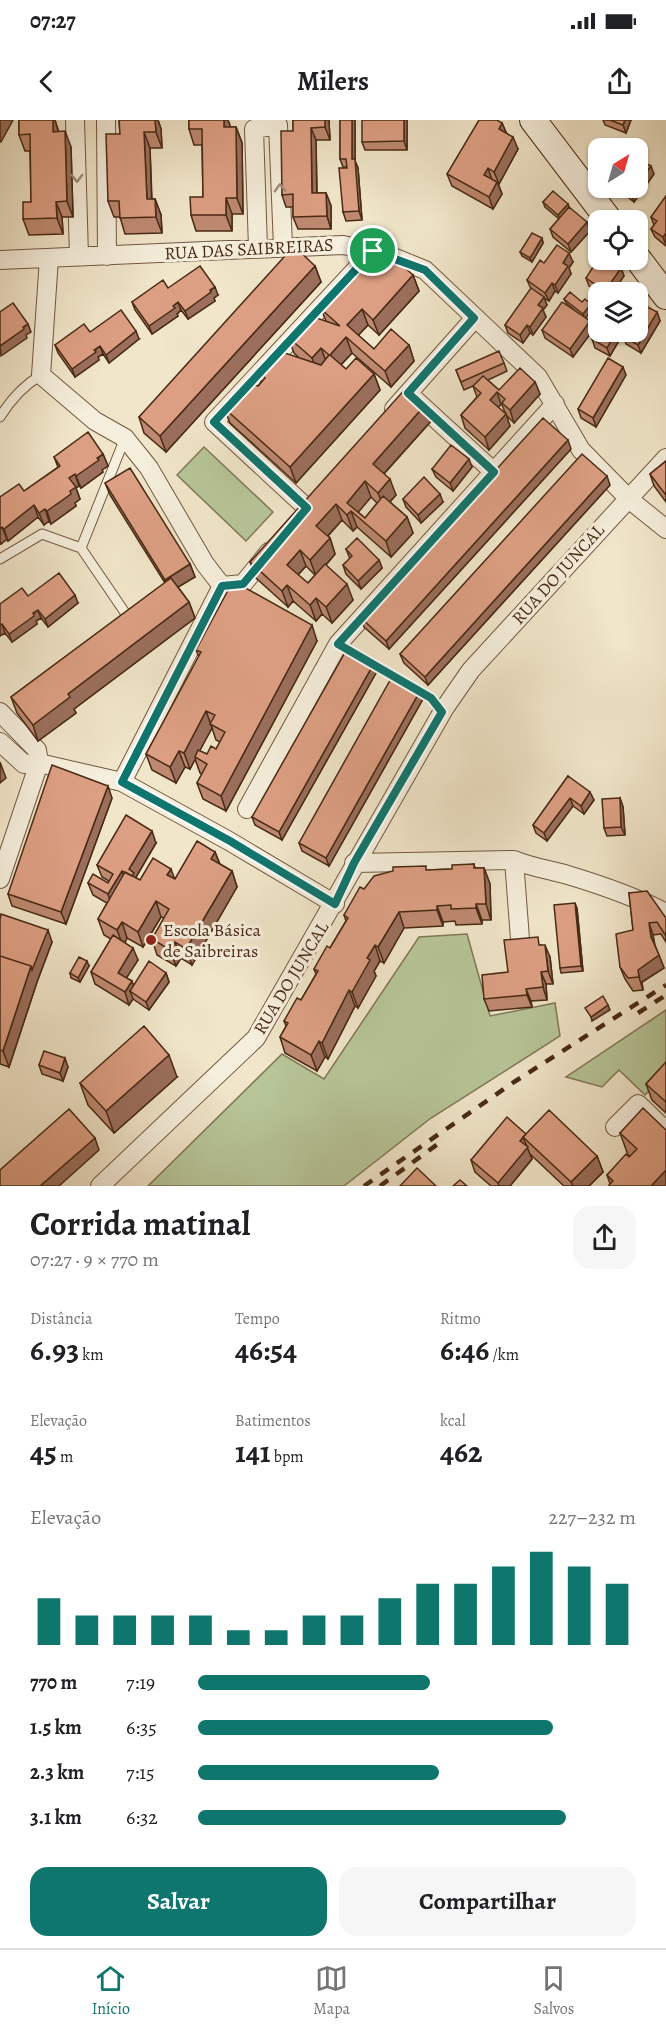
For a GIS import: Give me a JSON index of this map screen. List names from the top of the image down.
{
  "streets": {
    "street": ["RUA DAS SAIBREIRAS", "RUA DO JUNCAL"]
  },
  "crossings": [
    ["RUA DAS SAIBREIRAS", "RUA DO JUNCAL"]
  ],
  "places": ["Escola Básica de Saibreiras"],
  "north": "top right",
  "page": {
    "status": "07:27",
    "header": "Milers",
    "heading": ["Corrida matinal", "07:27 · 9 × 770 m"],
    "stats": [
      ["Distância", "6.93 km"],
      ["Tempo", "46:54"],
      ["Ritmo", "6:46 /km"],
      ["Elevação", "45 m"],
      ["Batimentos", "141 bpm"],
      ["kcal", "462"]
    ],
    "chart": ["Elevação", "227–232 m"],
    "list": [
      {
        "name": "770 m",
        "note": "7:19"
      },
      {
        "name": "1.5 km",
        "note": "6:35"
      },
      {
        "name": "2.3 km",
        "note": "7:15"
      },
      {
        "name": "3.1 km",
        "note": "6:32"
      }
    ],
    "buttons": ["Salvar", "Compartilhar"],
    "tabs": ["Início", "Mapa", "Salvos"]
  }
}
